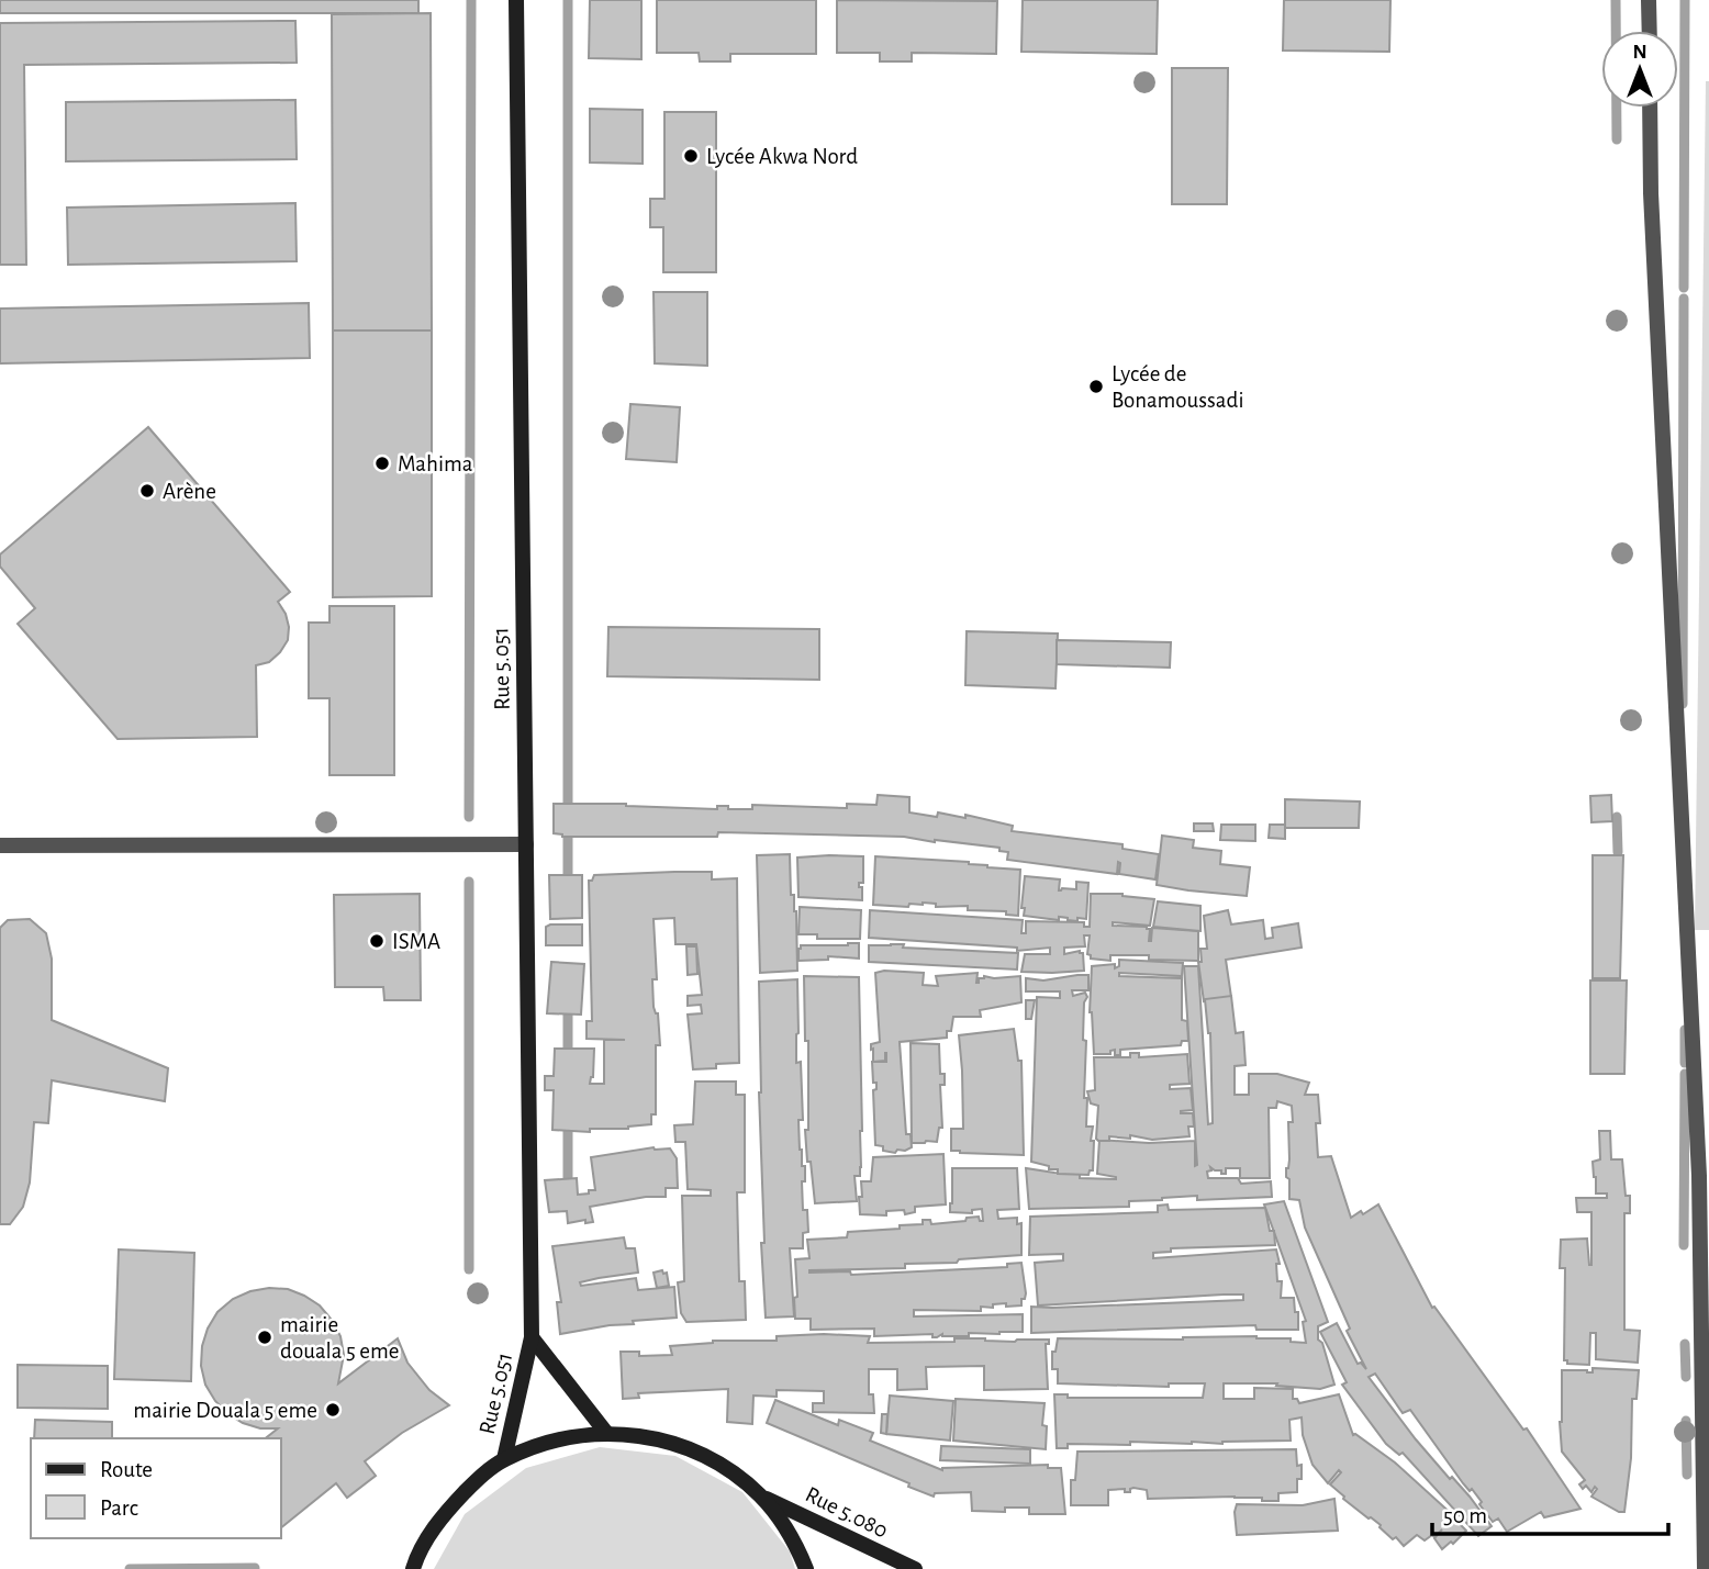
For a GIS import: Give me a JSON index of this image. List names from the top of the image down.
{
  "streets": {
    "main road": ["Rue 5.051", "Rue 5.080"]
  },
  "places": [
    "Lycée Akwa Nord",
    "Lycée de Bonamoussadi",
    "Mahima",
    "Arène",
    "ISMA",
    "mairie douala 5 eme",
    "mairie Douala 5 eme"
  ],
  "legend": ["Route", "Parc"],
  "scale_bar": "50 m",
  "north": "top"
}
